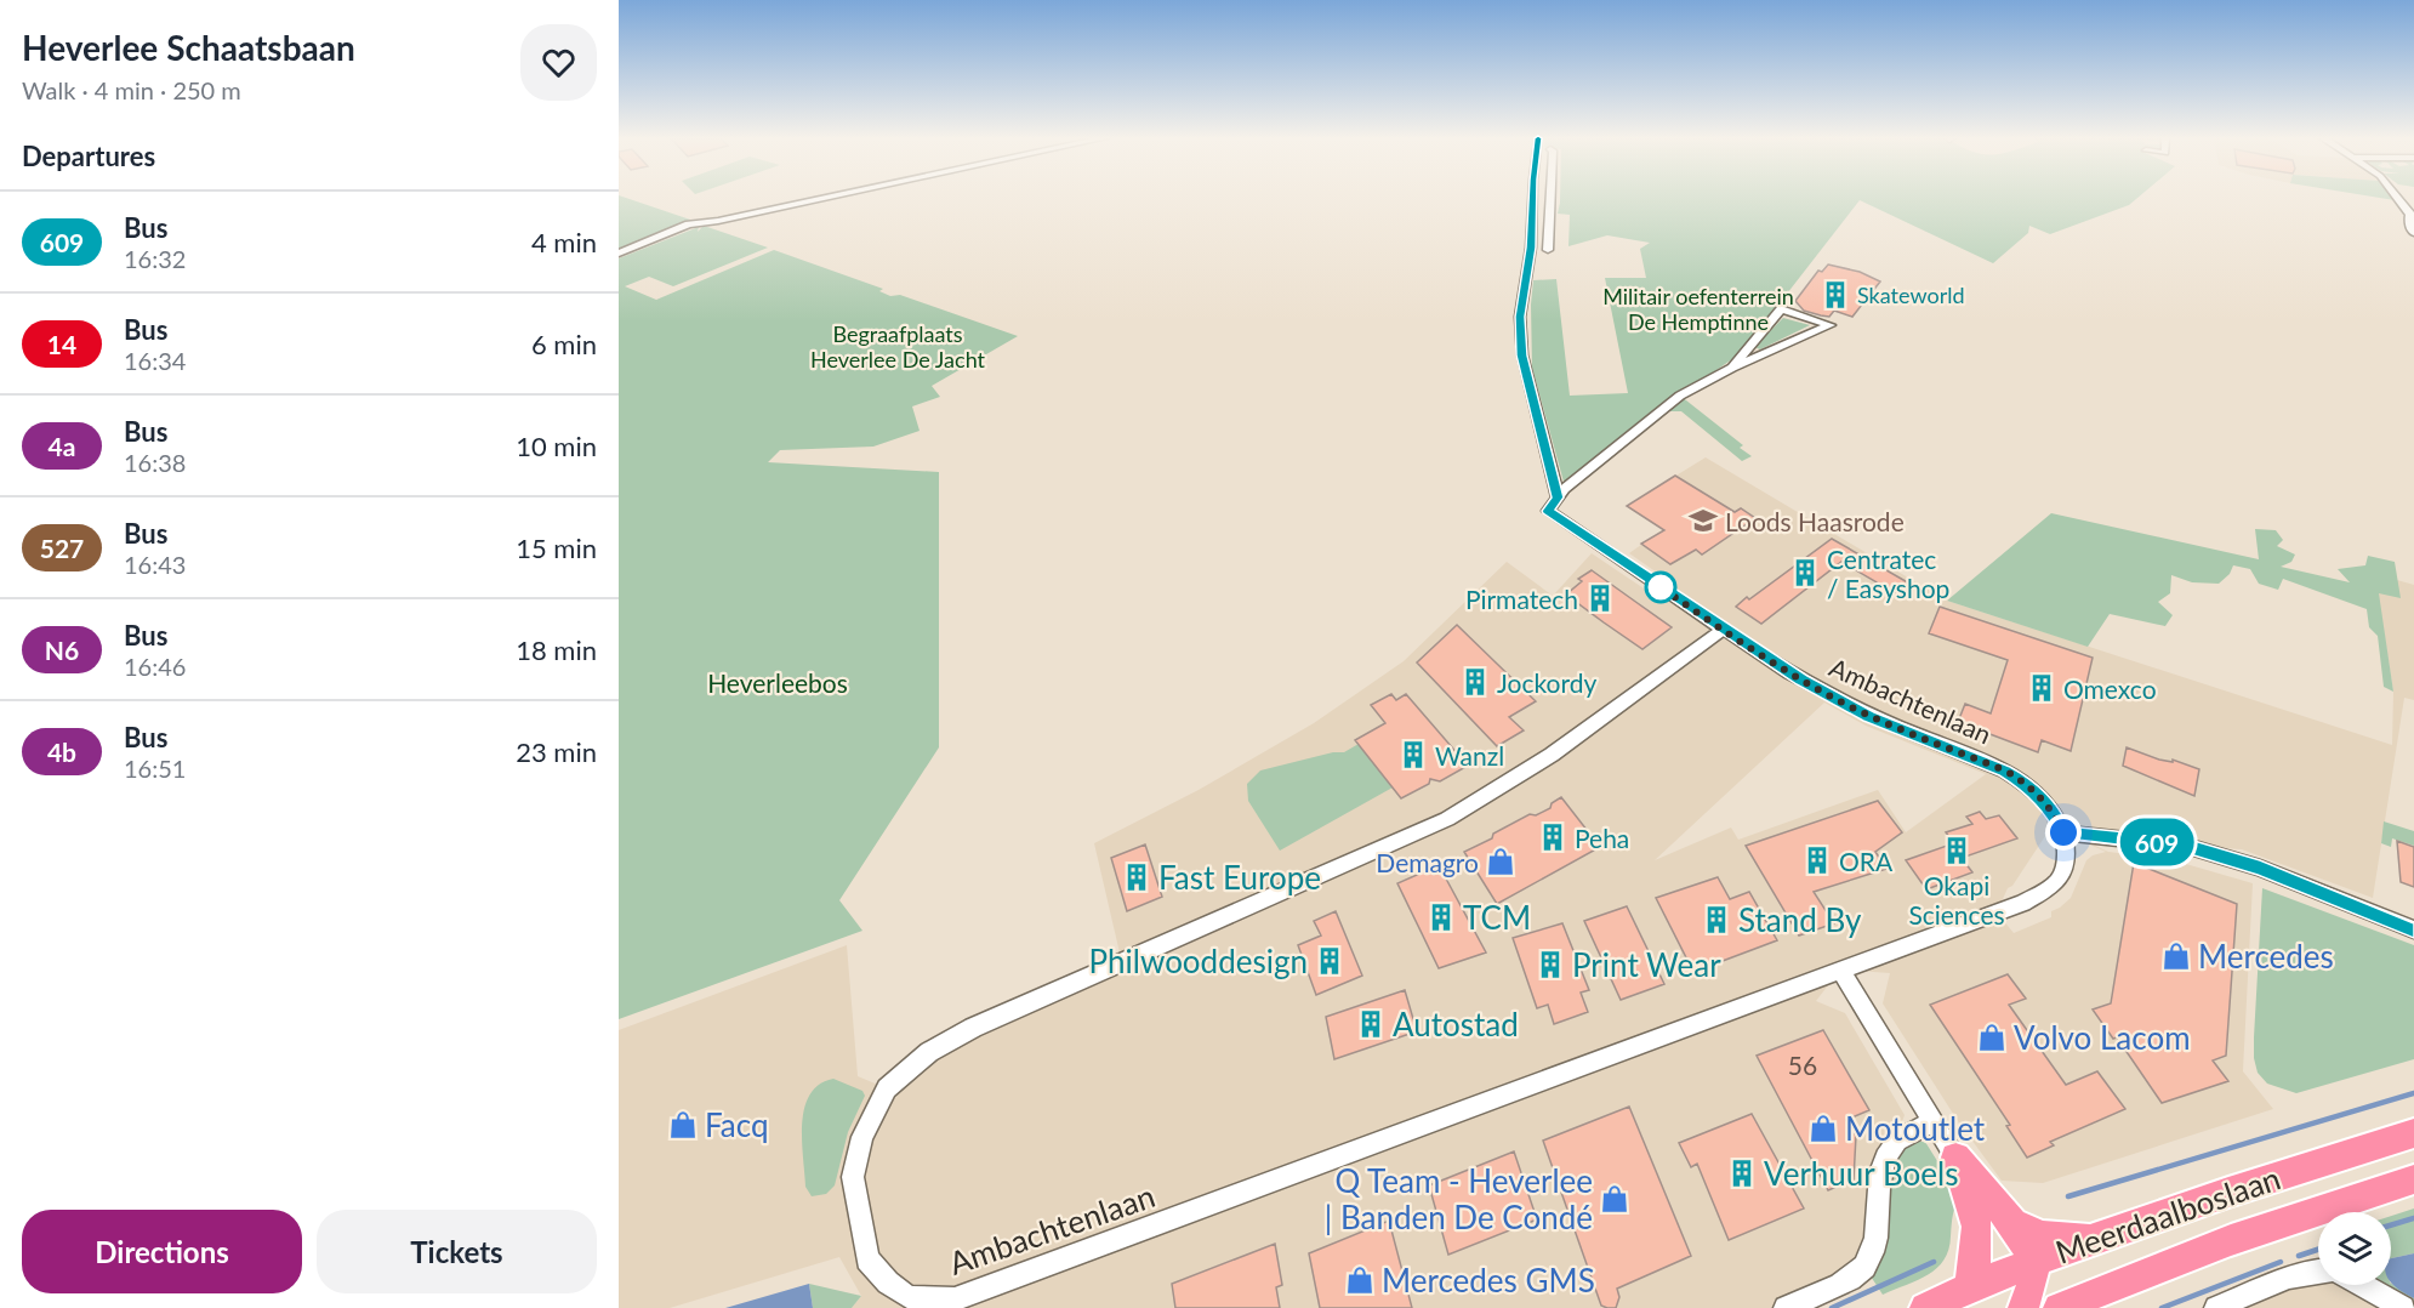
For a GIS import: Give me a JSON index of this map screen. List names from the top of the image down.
{
  "streets": {
    "highway": ["Meerdaalboslaan"],
    "street": ["Ambachtenlaan"]
  },
  "parks": ["Militair oefenterrein De Hemptinne", "Begraafplaats Heverlee De Jacht", "Heverleebos"],
  "places": {
    "building": [
      "Skateworld",
      "Centratec / Easyshop",
      "Pirmatech",
      "Jockordy",
      "Omexco",
      "Wanzl",
      "Peha",
      "Okapi Sciences",
      "ORA",
      "Fast Europe",
      "TCM",
      "Stand By",
      "Philwooddesign",
      "Print Wear",
      "Autostad",
      "Verhuur Boels"
    ],
    "school or university": ["Loods Haasrode"],
    "shop": [
      "Demagro",
      "Mercedes",
      "Volvo Lacom",
      "Facq",
      "Motoutlet",
      "Q Team - Heverlee | Banden De Condé",
      "Mercedes GMS"
    ]
  },
  "lines": ["bus line 609"],
  "house_numbers": ["56"],
  "page": {
    "heading": [
      ["Heverlee Schaatsbaan", "Walk · 4 min · 250 m"],
      "Departures"
    ],
    "on_map": "609",
    "list": [
      {
        "mark": "609",
        "name": "Bus",
        "note": "16:32",
        "value": "4 min"
      },
      {
        "mark": "14",
        "name": "Bus",
        "note": "16:34",
        "value": "6 min"
      },
      {
        "mark": "4a",
        "name": "Bus",
        "note": "16:38",
        "value": "10 min"
      },
      {
        "mark": "527",
        "name": "Bus",
        "note": "16:43",
        "value": "15 min"
      },
      {
        "mark": "N6",
        "name": "Bus",
        "note": "16:46",
        "value": "18 min"
      },
      {
        "mark": "4b",
        "name": "Bus",
        "note": "16:51",
        "value": "23 min"
      }
    ],
    "buttons": ["Directions", "Tickets"]
  }
}
